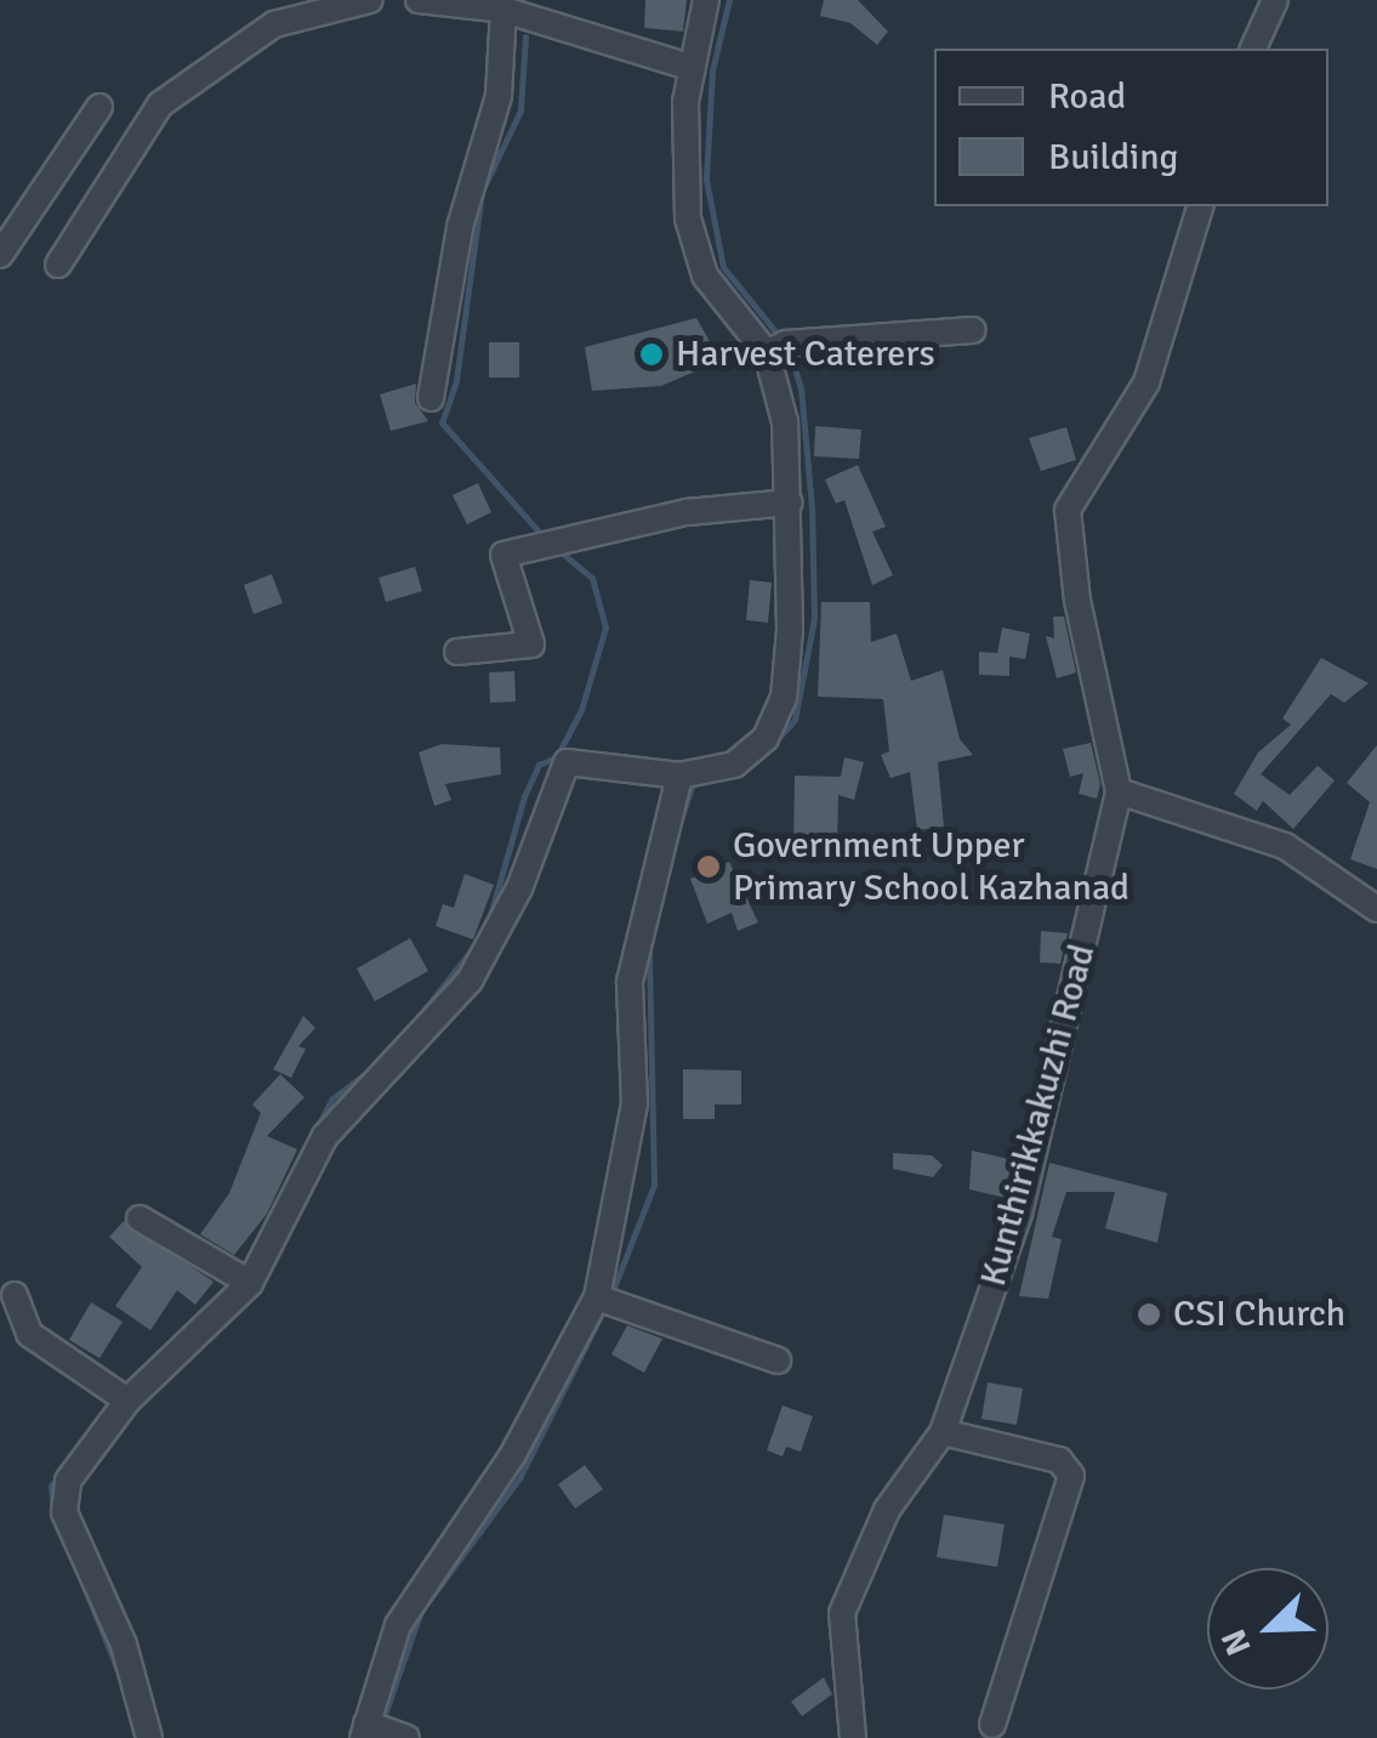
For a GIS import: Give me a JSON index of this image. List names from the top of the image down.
{
  "streets": {
    "street": ["Kunthirikkakuzhi Road"]
  },
  "places": ["Harvest Caterers", "Government Upper Primary School Kazhanad", "CSI Church"],
  "legend": ["Road", "Building"],
  "north": "bottom left"
}
